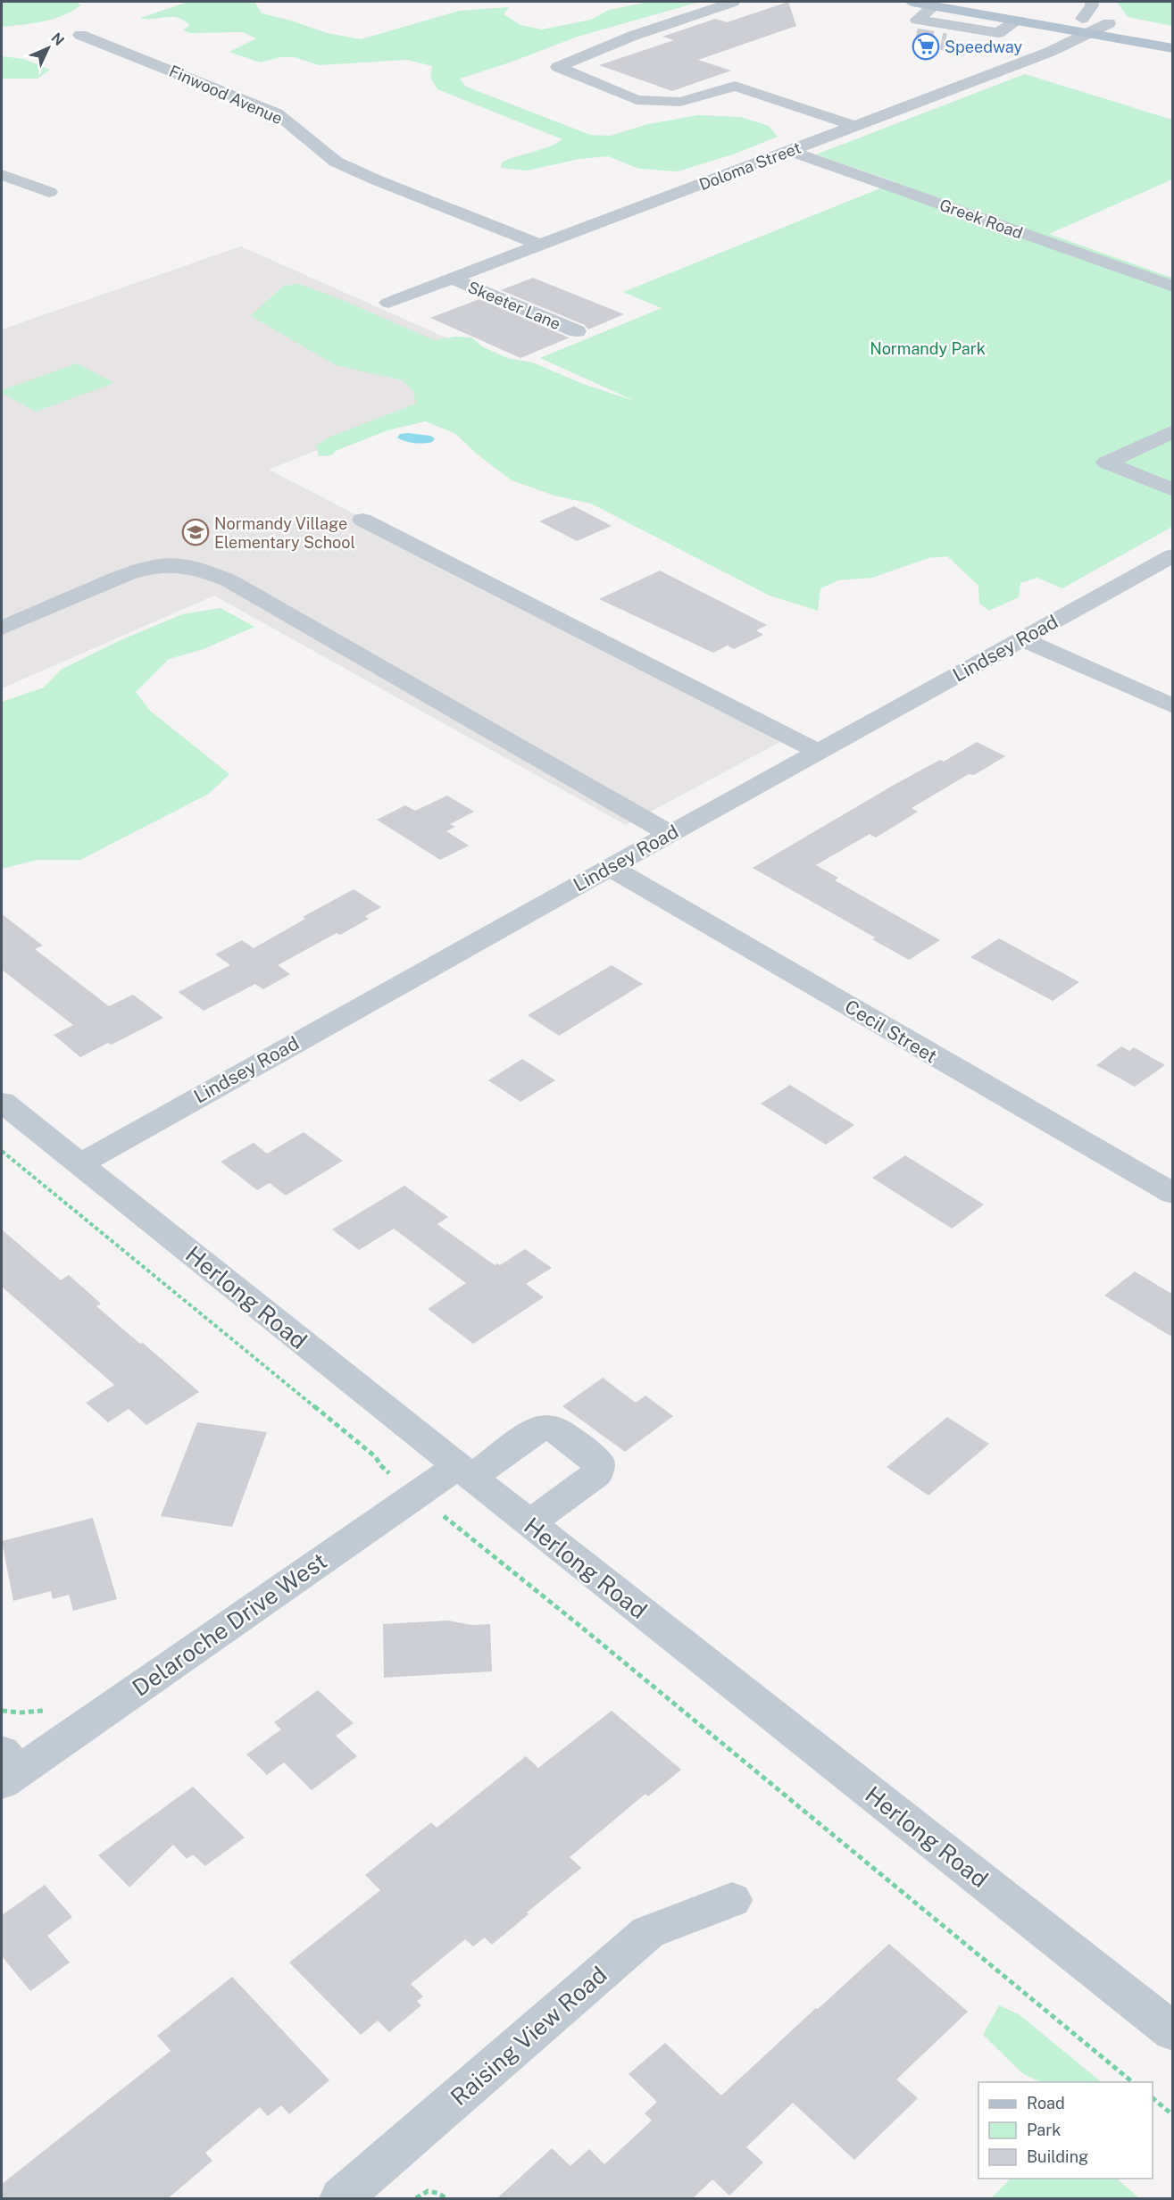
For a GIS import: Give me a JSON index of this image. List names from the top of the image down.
{
  "streets": {
    "street": [
      "Finwood Avenue",
      "Doloma Street",
      "Greek Road",
      "Skeeter Lane",
      "Lindsey Road",
      "Cecil Street",
      "Herlong Road",
      "Delaroche Drive West",
      "Raising View Road"
    ]
  },
  "crossings": [
    ["Finwood Avenue", "Doloma Street"],
    ["Doloma Street", "Greek Road"],
    ["Doloma Street", "Skeeter Lane"],
    ["Lindsey Road", "Cecil Street"],
    ["Lindsey Road", "Herlong Road"],
    ["Herlong Road", "Delaroche Drive West"]
  ],
  "parks": ["Normandy Park"],
  "places": {
    "supermarket": ["Speedway"],
    "school or university": ["Normandy Village Elementary School"]
  },
  "legend": ["Road", "Park", "Building"],
  "north": "top right"
}
